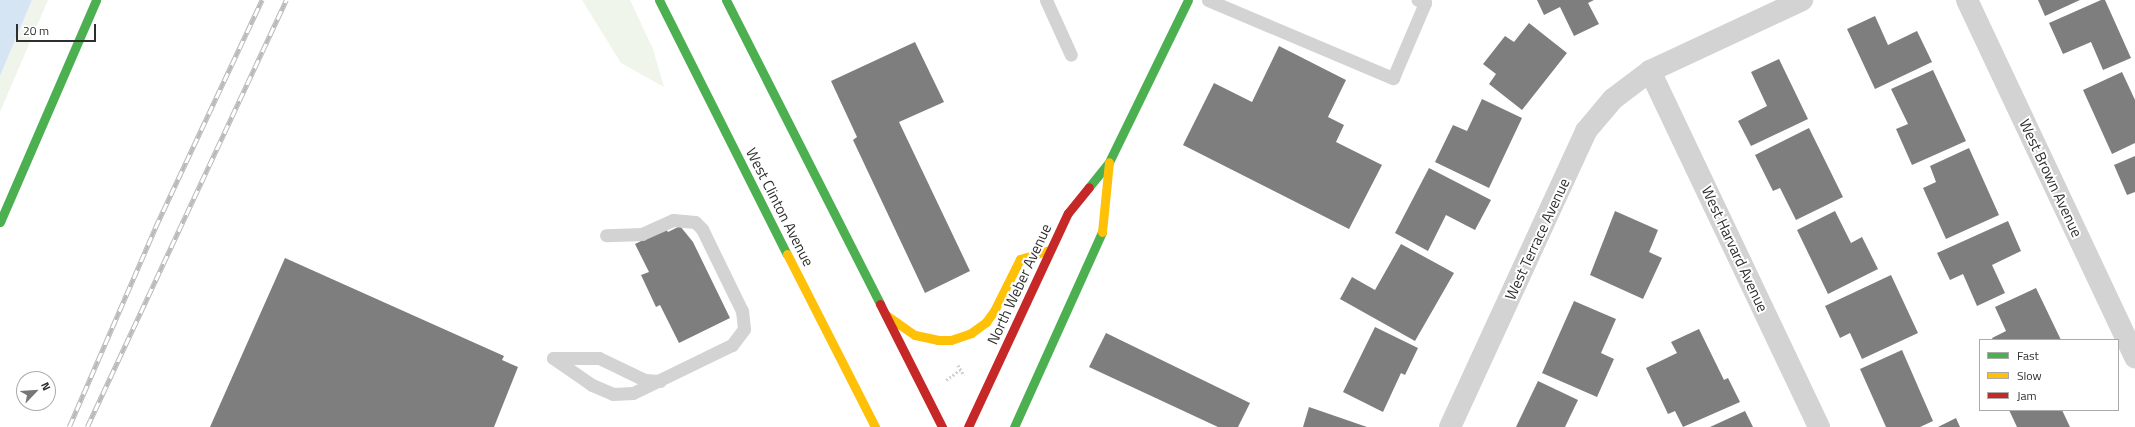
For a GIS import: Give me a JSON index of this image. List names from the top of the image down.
{
  "streets": {
    "main road": ["West Clinton Avenue", "North Weber Avenue"],
    "street": ["West Brown Avenue", "West Terrace Avenue", "West Harvard Avenue"]
  },
  "crossings": [
    ["West Terrace Avenue", "West Harvard Avenue"]
  ],
  "legend": ["Fast", "Slow", "Jam"],
  "scale_bar": "20 m",
  "north": "top right"
}
